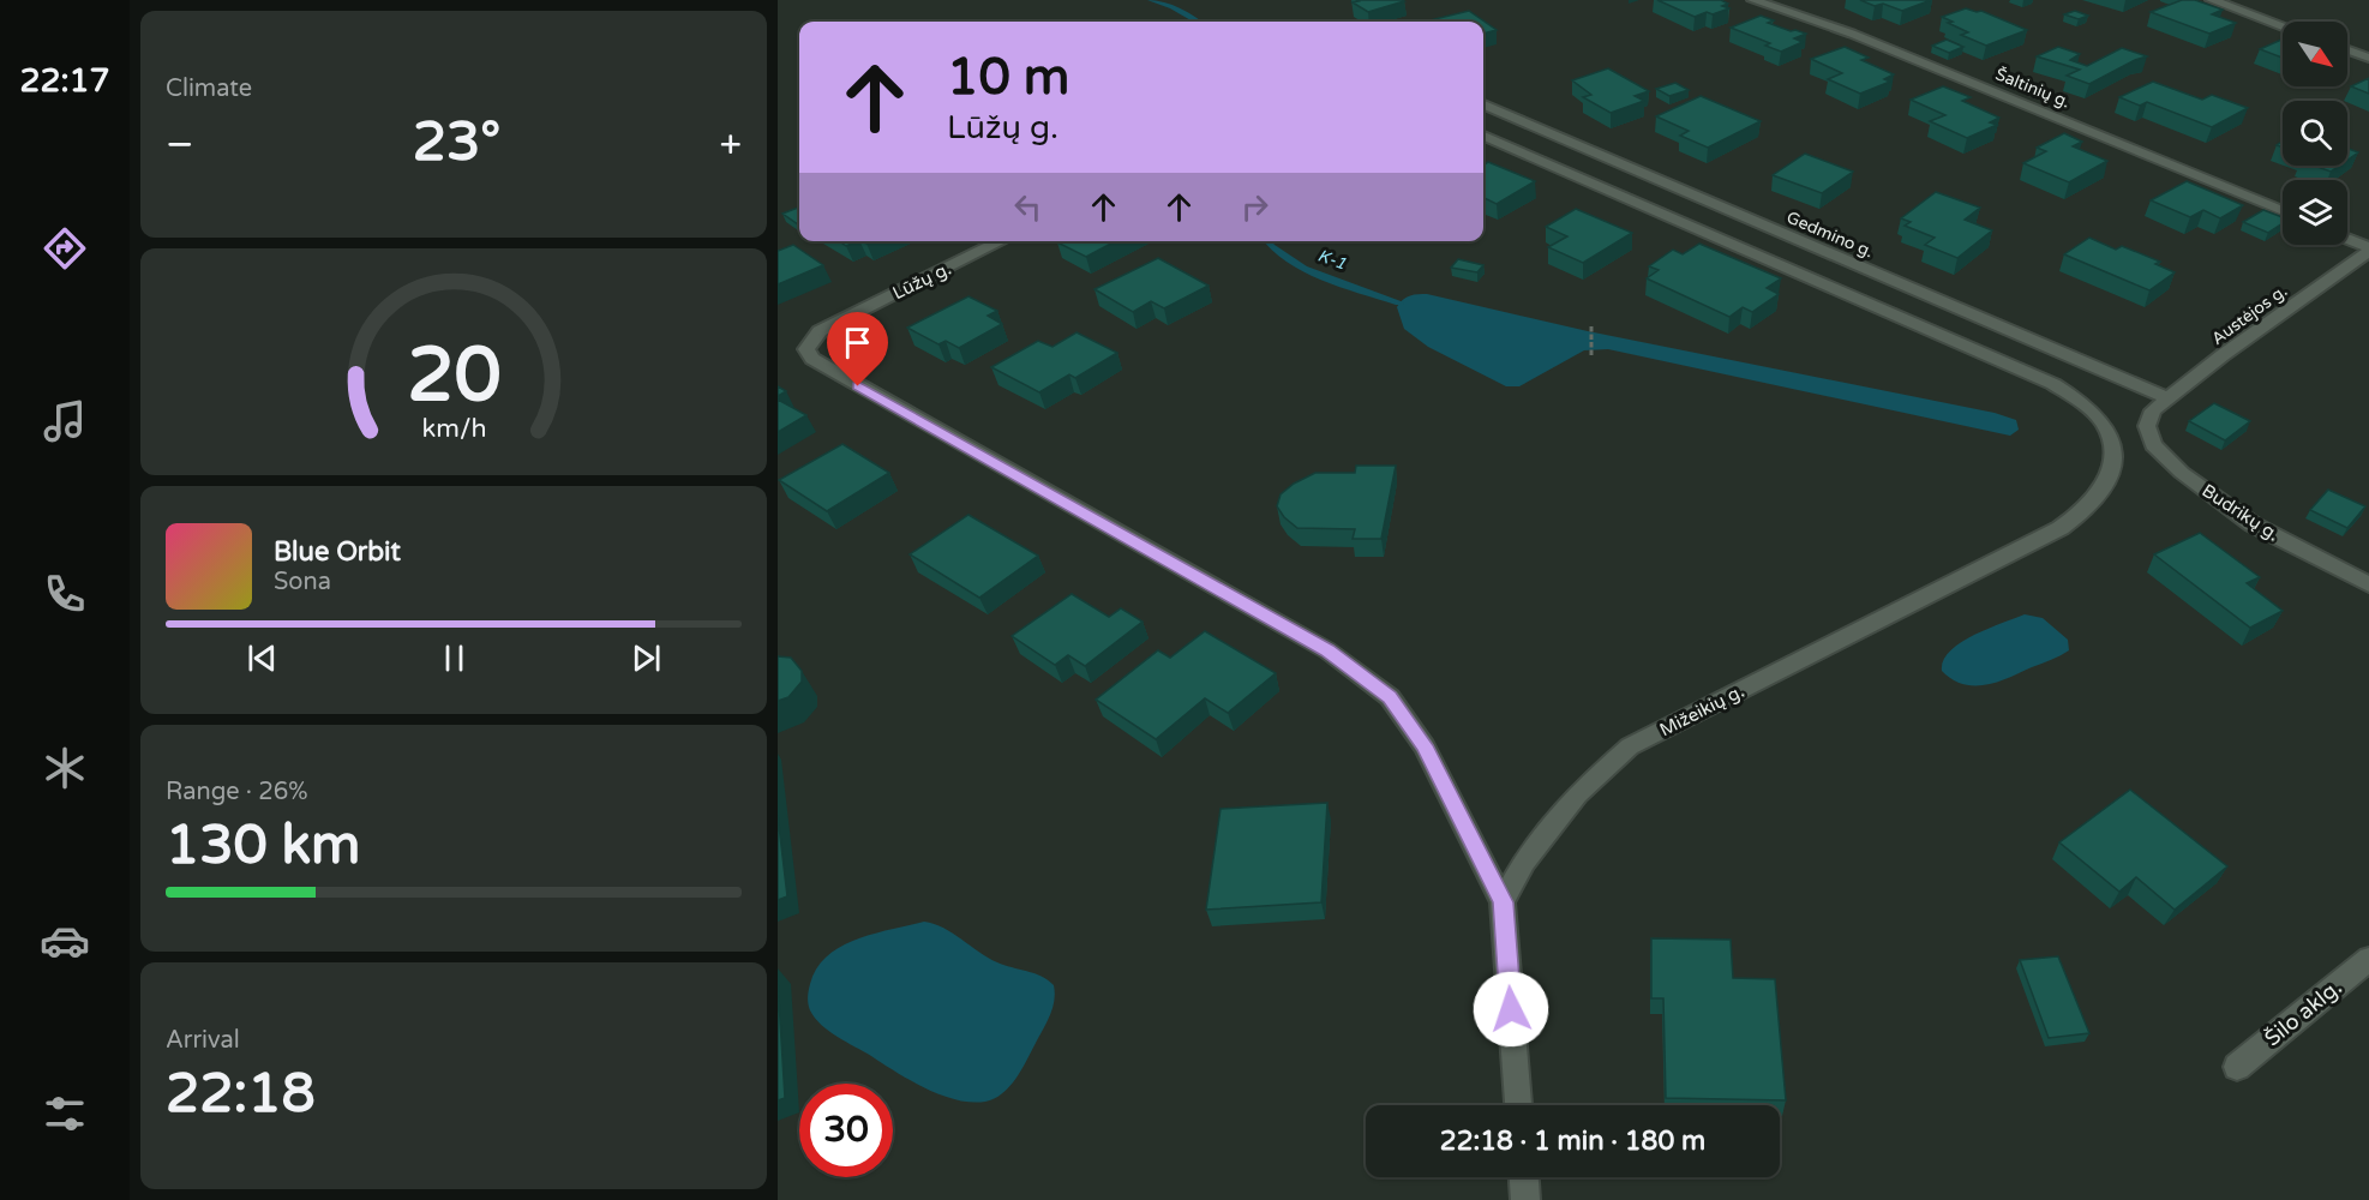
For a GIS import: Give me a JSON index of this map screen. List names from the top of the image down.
{
  "streets": {
    "street": [
      "Šaltinių g.",
      "Gedmino g.",
      "Lūžų g.",
      "Austėjos g.",
      "Budrikų g.",
      "Mižeikių g.",
      "Šilo aklg."
    ]
  },
  "crossings": [
    ["Gedmino g.", "Austėjos g."],
    ["Lūžų g.", "Mižeikių g."],
    ["Austėjos g.", "Budrikų g."]
  ],
  "water": ["K-1"],
  "north": "bottom right",
  "page": {
    "tabs": "22:17",
    "tile": [
      "Climate",
      ["Range · 26%", "130 km"],
      ["Arrival", "22:18"]
    ],
    "turn": ["10 m", "Lūžų g."],
    "heat": ["−", "23°", "+"],
    "song": ["Blue Orbit", "Sona"],
    "limit": "30",
    "trip": "22:18 · 1 min · 180 m",
    "gauge": ["20", "km/h"]
  }
}
